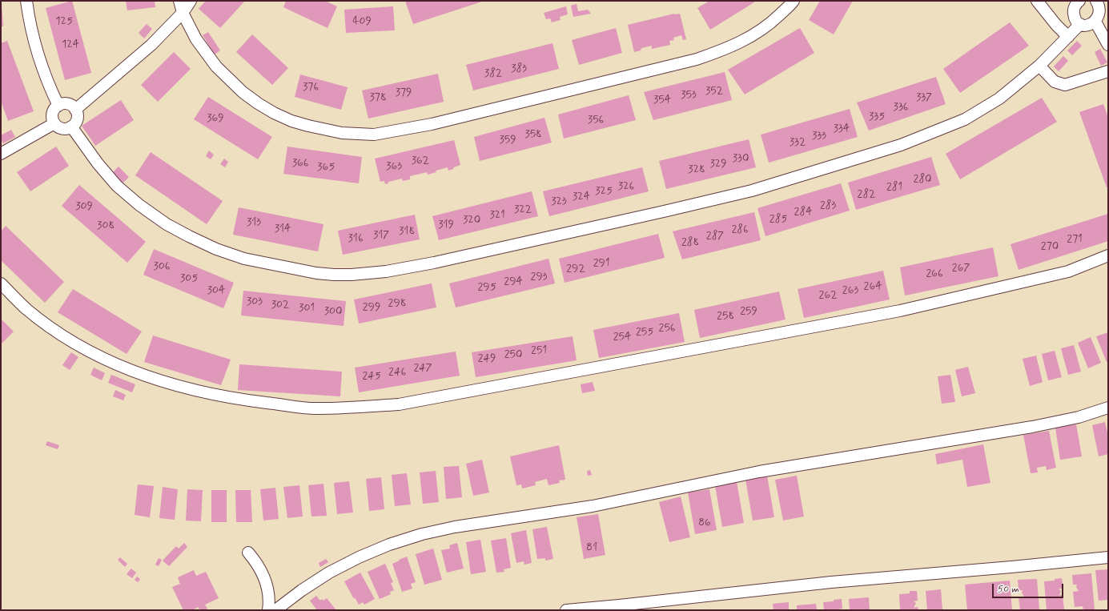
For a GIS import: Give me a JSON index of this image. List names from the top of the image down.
{
  "house_numbers": [
    "125",
    "409",
    "124",
    "383",
    "382",
    "376",
    "352",
    "379",
    "353",
    "378",
    "337",
    "354",
    "336",
    "335",
    "369",
    "356",
    "334",
    "358",
    "333",
    "359",
    "332",
    "330",
    "362",
    "366",
    "329",
    "363",
    "365",
    "328",
    "280",
    "326",
    "281",
    "325",
    "282",
    "324",
    "323",
    "283",
    "309",
    "322",
    "284",
    "321",
    "285",
    "320",
    "313",
    "319",
    "308",
    "314",
    "286",
    "318",
    "317",
    "287",
    "316",
    "271",
    "288",
    "270",
    "291",
    "306",
    "267",
    "292",
    "266",
    "293",
    "305",
    "294",
    "264",
    "295",
    "304",
    "263",
    "262",
    "303",
    "298",
    "302",
    "299",
    "301",
    "300",
    "259",
    "258",
    "256",
    "255",
    "254",
    "251",
    "250",
    "249",
    "247",
    "246",
    "245",
    "86",
    "81"
  ],
  "scale_bar": "50 m"
}
